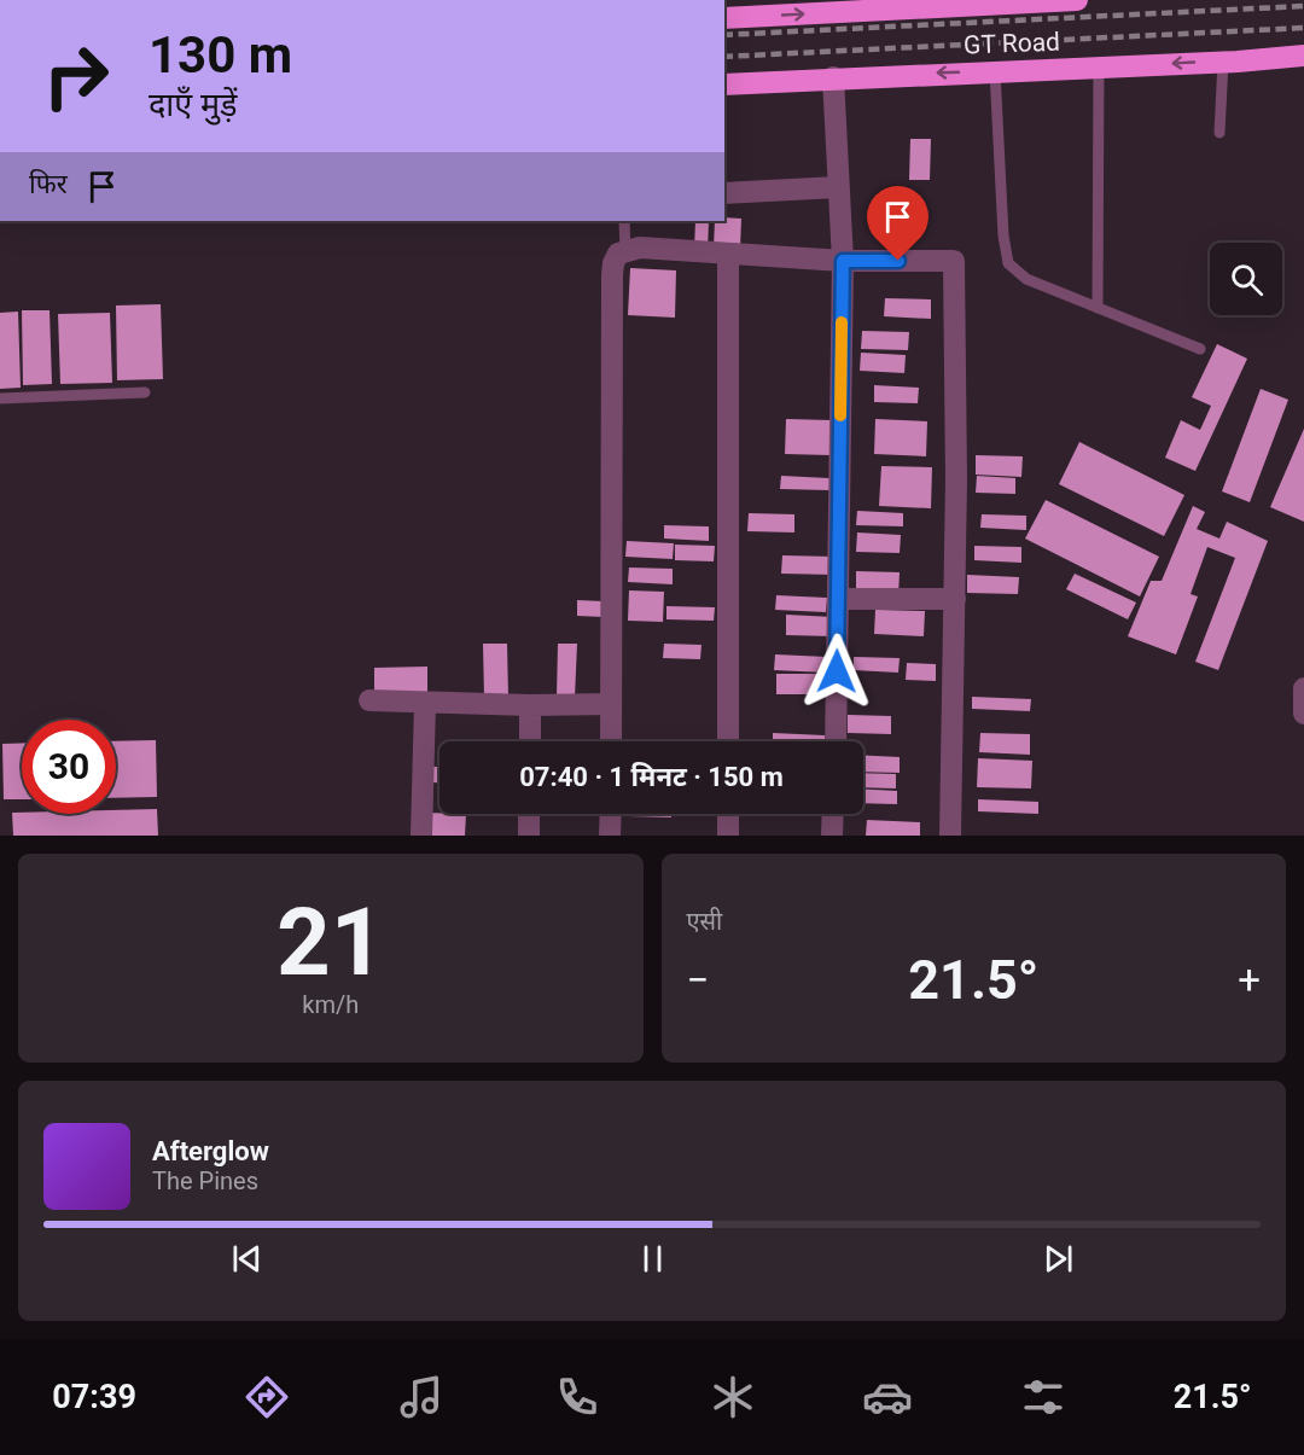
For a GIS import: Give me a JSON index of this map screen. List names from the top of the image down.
{
  "streets": {
    "highway": ["GT Road"]
  },
  "page": {
    "turn": ["130 m", "दाएँ मुड़ें"],
    "then": "फिर",
    "limit": "30",
    "trip": "07:40 · 1 मिनट · 150 m",
    "tile": [
      ["21", "km/h"],
      "एसी"
    ],
    "heat": ["−", "21.5°", "+"],
    "song": ["Afterglow", "The Pines"],
    "tabs": ["07:39", "21.5°"]
  }
}
